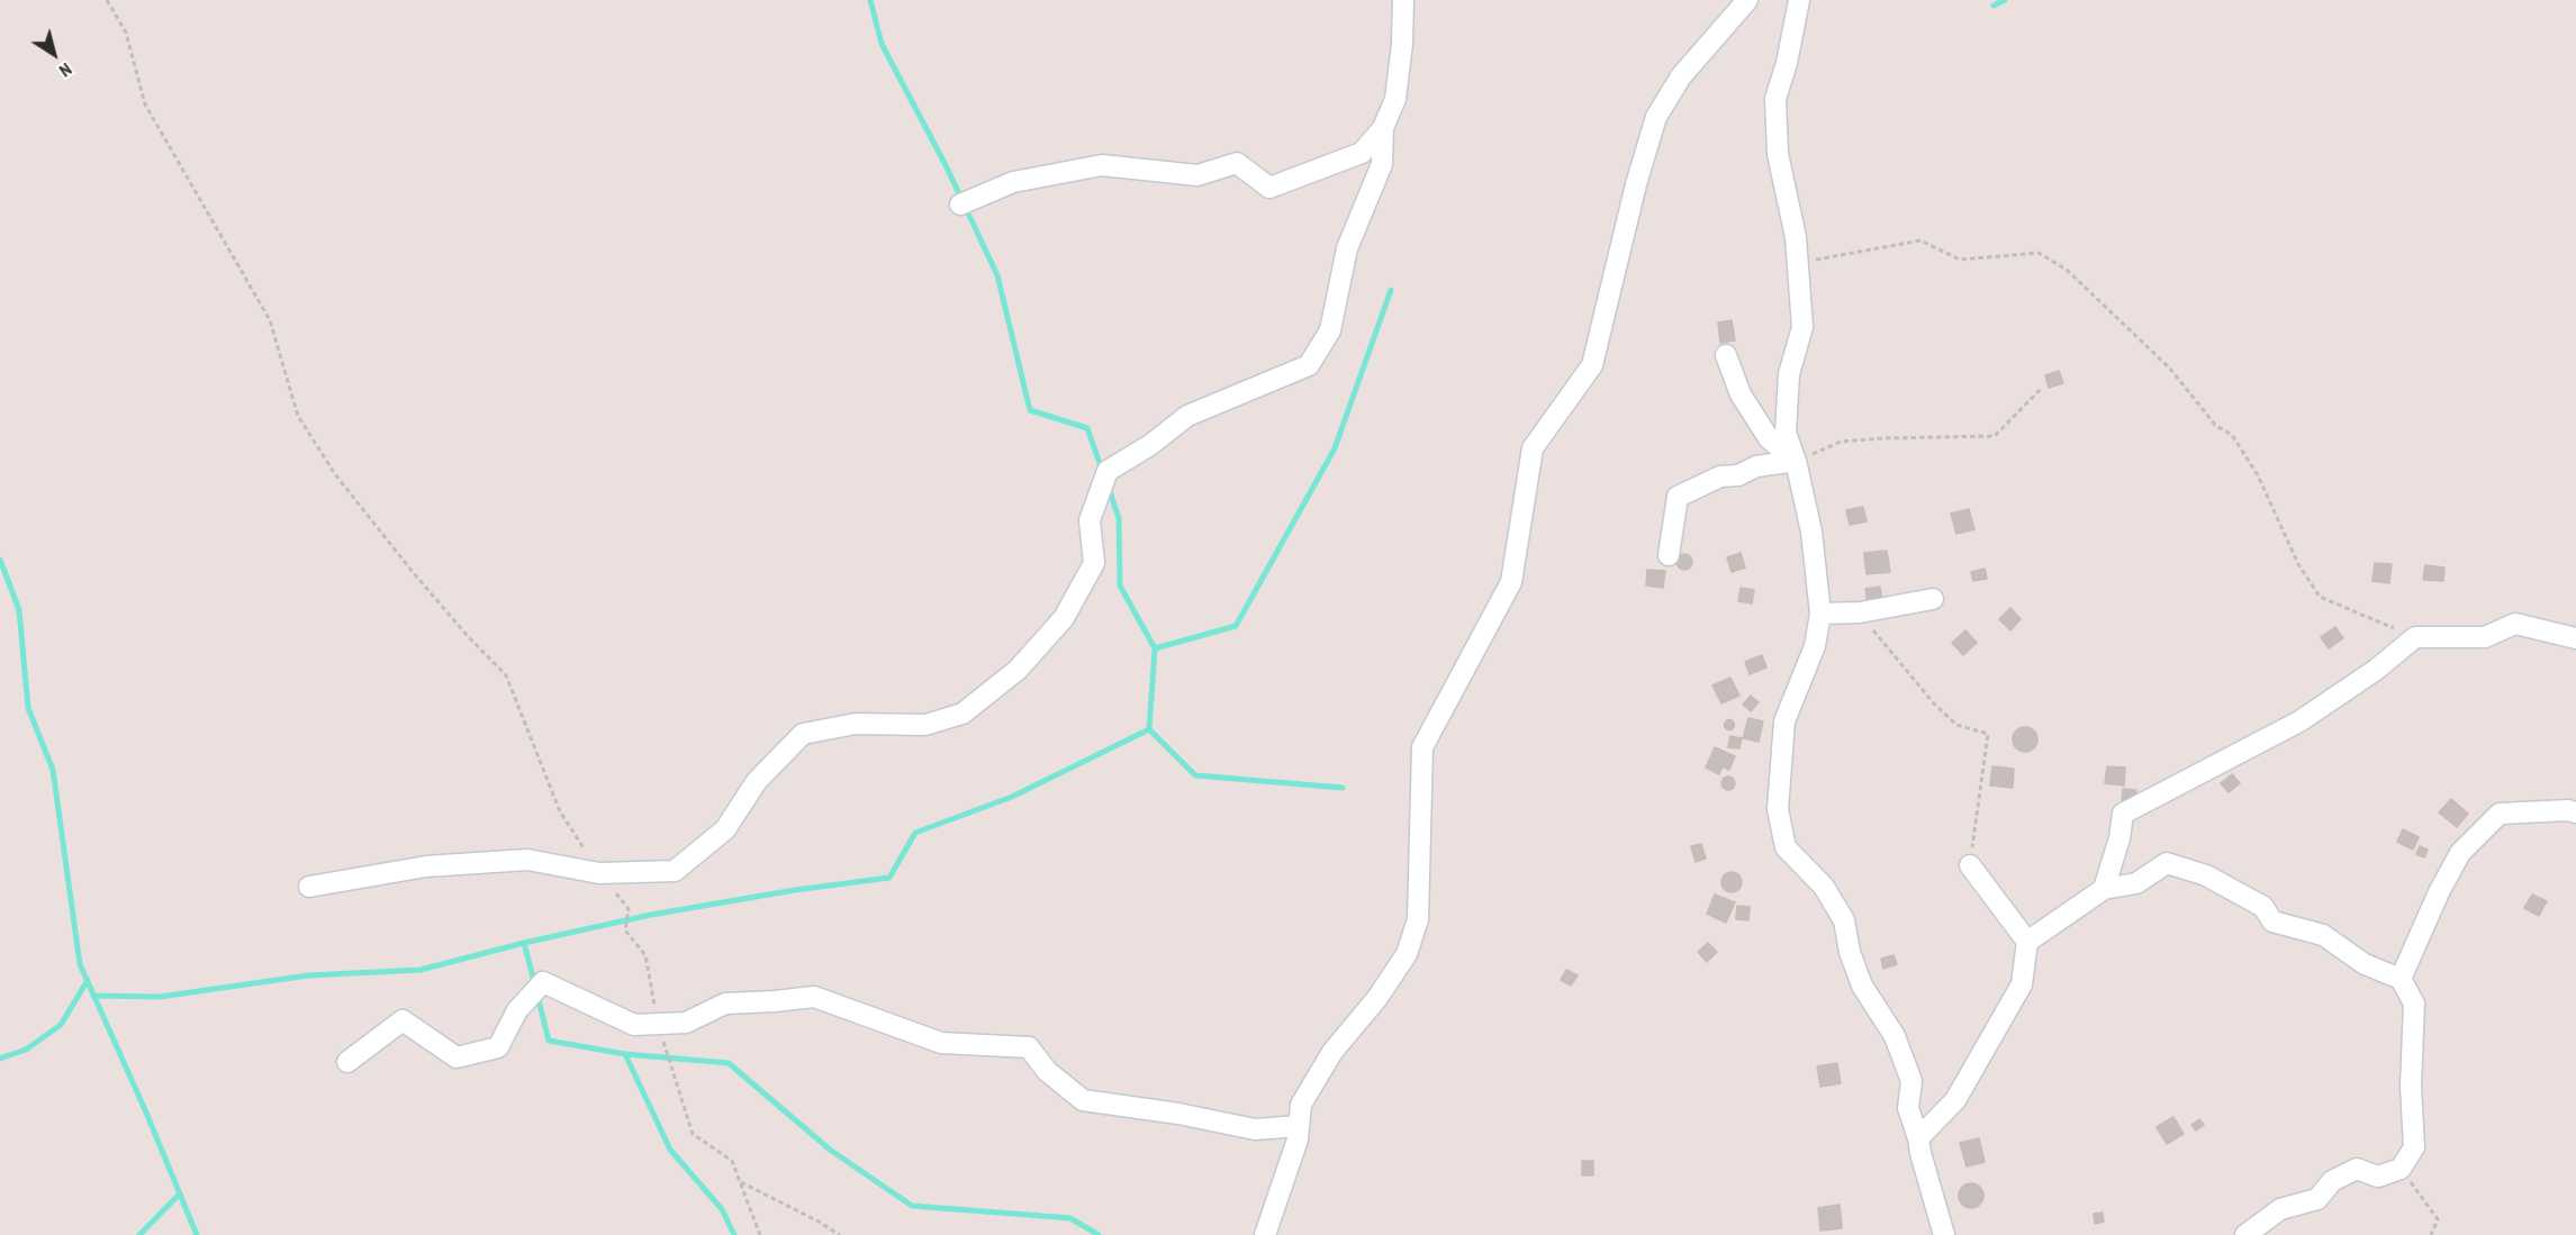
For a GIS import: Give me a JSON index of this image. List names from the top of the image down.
{
  "north": "bottom right"
}
